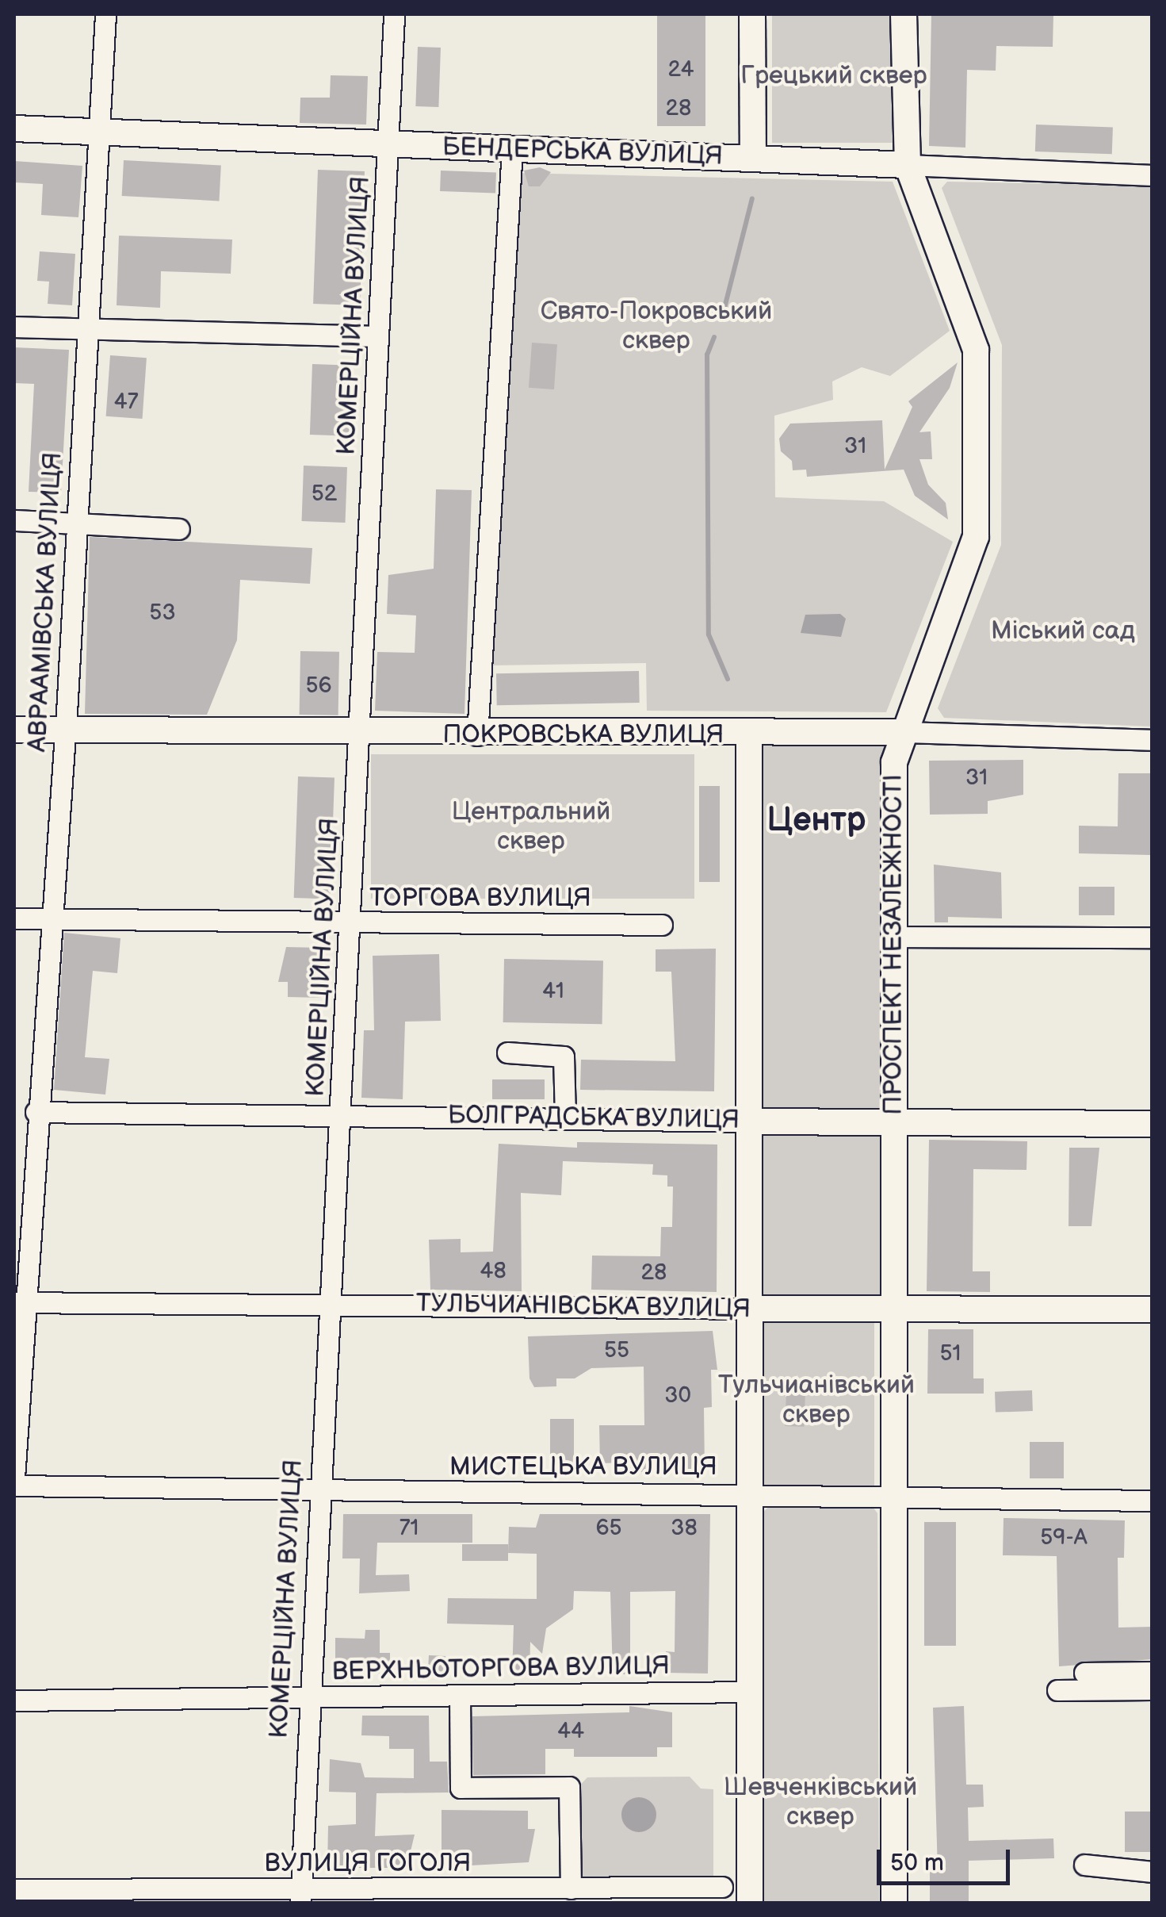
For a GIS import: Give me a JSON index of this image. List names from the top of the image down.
{
  "streets": {
    "main road": [
      "БЕНДЕРСЬКА ВУЛИЦЯ",
      "ПОКРОВСЬКА ВУЛИЦЯ",
      "ПРОСПЕКТ НЕЗАЛЕЖНОСТІ",
      "БОЛГРАДСЬКА ВУЛИЦЯ",
      "ТУЛЬЧИАНІВСЬКА ВУЛИЦЯ"
    ],
    "street": [
      "КОМЕРЦІЙНА ВУЛИЦЯ",
      "АВРААМІВСЬКА ВУЛИЦЯ",
      "ТОРГОВА ВУЛИЦЯ",
      "МИСТЕЦЬКА ВУЛИЦЯ",
      "ВЕРХНЬОТОРГОВА ВУЛИЦЯ",
      "ВУЛИЦЯ ГОГОЛЯ"
    ]
  },
  "crossings": [
    ["БЕНДЕРСЬКА ВУЛИЦЯ", "КОМЕРЦІЙНА ВУЛИЦЯ"],
    ["БЕНДЕРСЬКА ВУЛИЦЯ", "АВРААМІВСЬКА ВУЛИЦЯ"],
    ["БЕНДЕРСЬКА ВУЛИЦЯ", "ПРОСПЕКТ НЕЗАЛЕЖНОСТІ"],
    ["КОМЕРЦІЙНА ВУЛИЦЯ", "ПОКРОВСЬКА ВУЛИЦЯ"],
    ["КОМЕРЦІЙНА ВУЛИЦЯ", "ТОРГОВА ВУЛИЦЯ"],
    ["КОМЕРЦІЙНА ВУЛИЦЯ", "БОЛГРАДСЬКА ВУЛИЦЯ"],
    ["КОМЕРЦІЙНА ВУЛИЦЯ", "ТУЛЬЧИАНІВСЬКА ВУЛИЦЯ"],
    ["КОМЕРЦІЙНА ВУЛИЦЯ", "МИСТЕЦЬКА ВУЛИЦЯ"],
    ["КОМЕРЦІЙНА ВУЛИЦЯ", "ВЕРХНЬОТОРГОВА ВУЛИЦЯ"],
    ["КОМЕРЦІЙНА ВУЛИЦЯ", "ВУЛИЦЯ ГОГОЛЯ"],
    ["АВРААМІВСЬКА ВУЛИЦЯ", "ПОКРОВСЬКА ВУЛИЦЯ"],
    ["АВРААМІВСЬКА ВУЛИЦЯ", "ТОРГОВА ВУЛИЦЯ"],
    ["АВРААМІВСЬКА ВУЛИЦЯ", "БОЛГРАДСЬКА ВУЛИЦЯ"],
    ["АВРААМІВСЬКА ВУЛИЦЯ", "ТУЛЬЧИАНІВСЬКА ВУЛИЦЯ"],
    ["ПОКРОВСЬКА ВУЛИЦЯ", "ПРОСПЕКТ НЕЗАЛЕЖНОСТІ"],
    ["ПРОСПЕКТ НЕЗАЛЕЖНОСТІ", "БОЛГРАДСЬКА ВУЛИЦЯ"],
    ["ПРОСПЕКТ НЕЗАЛЕЖНОСТІ", "ТУЛЬЧИАНІВСЬКА ВУЛИЦЯ"],
    ["ПРОСПЕКТ НЕЗАЛЕЖНОСТІ", "МИСТЕЦЬКА ВУЛИЦЯ"]
  ],
  "districts": ["Центр"],
  "parks": [
    "Грецький сквер",
    "Свято-Покровський сквер",
    "Міський сад",
    "Центральний сквер",
    "Тульчианівський сквер",
    "Шевченківський сквер"
  ],
  "house_numbers": [
    "24",
    "28",
    "47",
    "31",
    "52",
    "53",
    "56",
    "31",
    "41",
    "48",
    "28",
    "55",
    "51",
    "30",
    "71",
    "65",
    "38",
    "59-А",
    "44"
  ],
  "scale_bar": "50 m"
}
